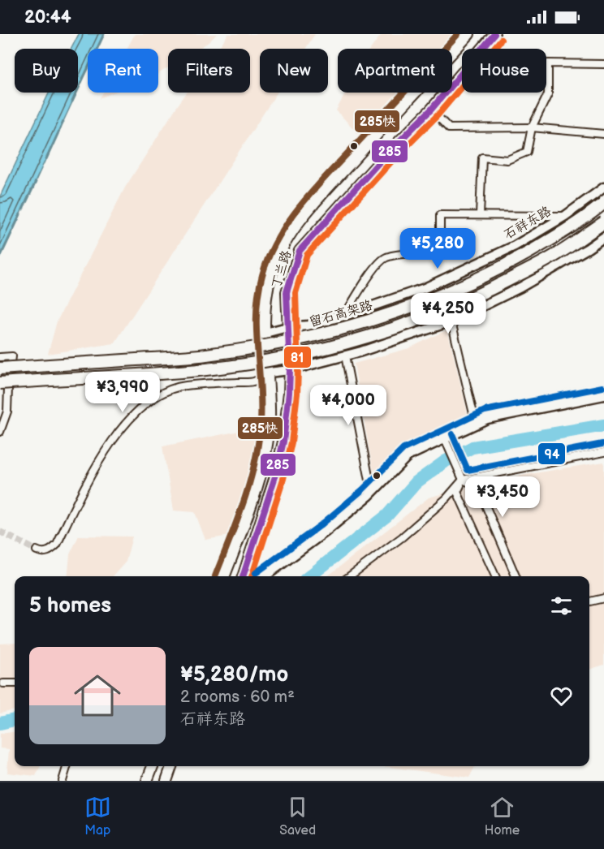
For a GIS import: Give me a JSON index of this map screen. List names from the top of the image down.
{
  "streets": {
    "highway": ["留石高架路"],
    "main road": ["石祥东路", "丁兰路"]
  },
  "crossings": [
    ["石祥东路", "丁兰路"]
  ],
  "lines": [
    "transit line 285",
    "transit line 285快",
    "transit line 81",
    "transit line 94"
  ],
  "page": {
    "status": "20:44",
    "chip": [
      "Buy",
      "Rent",
      "Filters",
      "New",
      "Apartment",
      "House"
    ],
    "price": [
      "¥5,280",
      "¥4,250",
      "¥3,990",
      "¥4,000",
      "¥3,450"
    ],
    "heading": "5 homes",
    "list": [
      {
        "name": "¥5,280/mo",
        "note": "2 rooms · 60 m² · 石祥东路"
      }
    ],
    "tabs": ["Map", "Saved", "Home"]
  }
}
